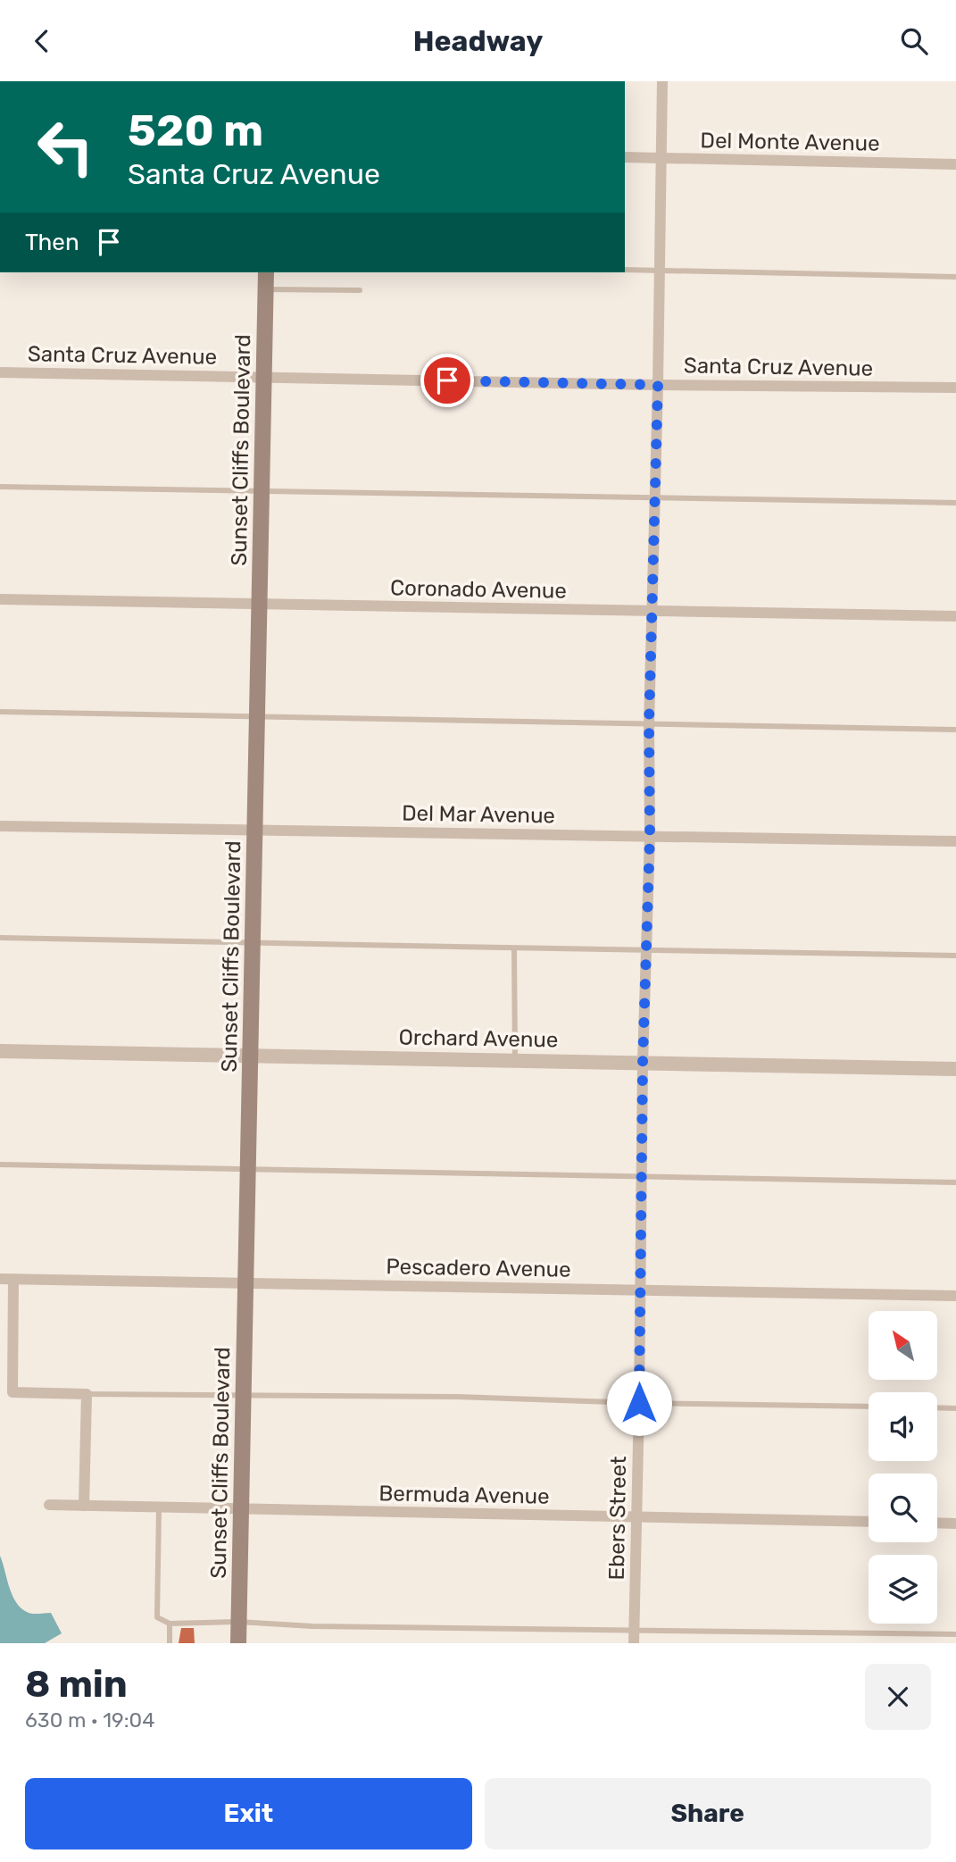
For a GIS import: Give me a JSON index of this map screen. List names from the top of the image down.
{
  "streets": {
    "main road": ["Sunset Cliffs Boulevard"],
    "street": [
      "Del Monte Avenue",
      "Santa Cruz Avenue",
      "Coronado Avenue",
      "Del Mar Avenue",
      "Orchard Avenue",
      "Pescadero Avenue",
      "Bermuda Avenue",
      "Ebers Street"
    ]
  },
  "crossings": [
    ["Del Monte Avenue", "Ebers Street"],
    ["Santa Cruz Avenue", "Sunset Cliffs Boulevard"],
    ["Santa Cruz Avenue", "Ebers Street"],
    ["Sunset Cliffs Boulevard", "Coronado Avenue"],
    ["Sunset Cliffs Boulevard", "Del Mar Avenue"],
    ["Sunset Cliffs Boulevard", "Orchard Avenue"],
    ["Sunset Cliffs Boulevard", "Pescadero Avenue"],
    ["Sunset Cliffs Boulevard", "Bermuda Avenue"],
    ["Coronado Avenue", "Ebers Street"],
    ["Del Mar Avenue", "Ebers Street"],
    ["Orchard Avenue", "Ebers Street"],
    ["Pescadero Avenue", "Ebers Street"],
    ["Bermuda Avenue", "Ebers Street"]
  ],
  "north": "top left",
  "page": {
    "header": "Headway",
    "turn": ["520 m", "Santa Cruz Avenue"],
    "then": "Then",
    "heading": ["8 min", "630 m · 19:04"],
    "buttons": ["Exit", "Share"]
  }
}
